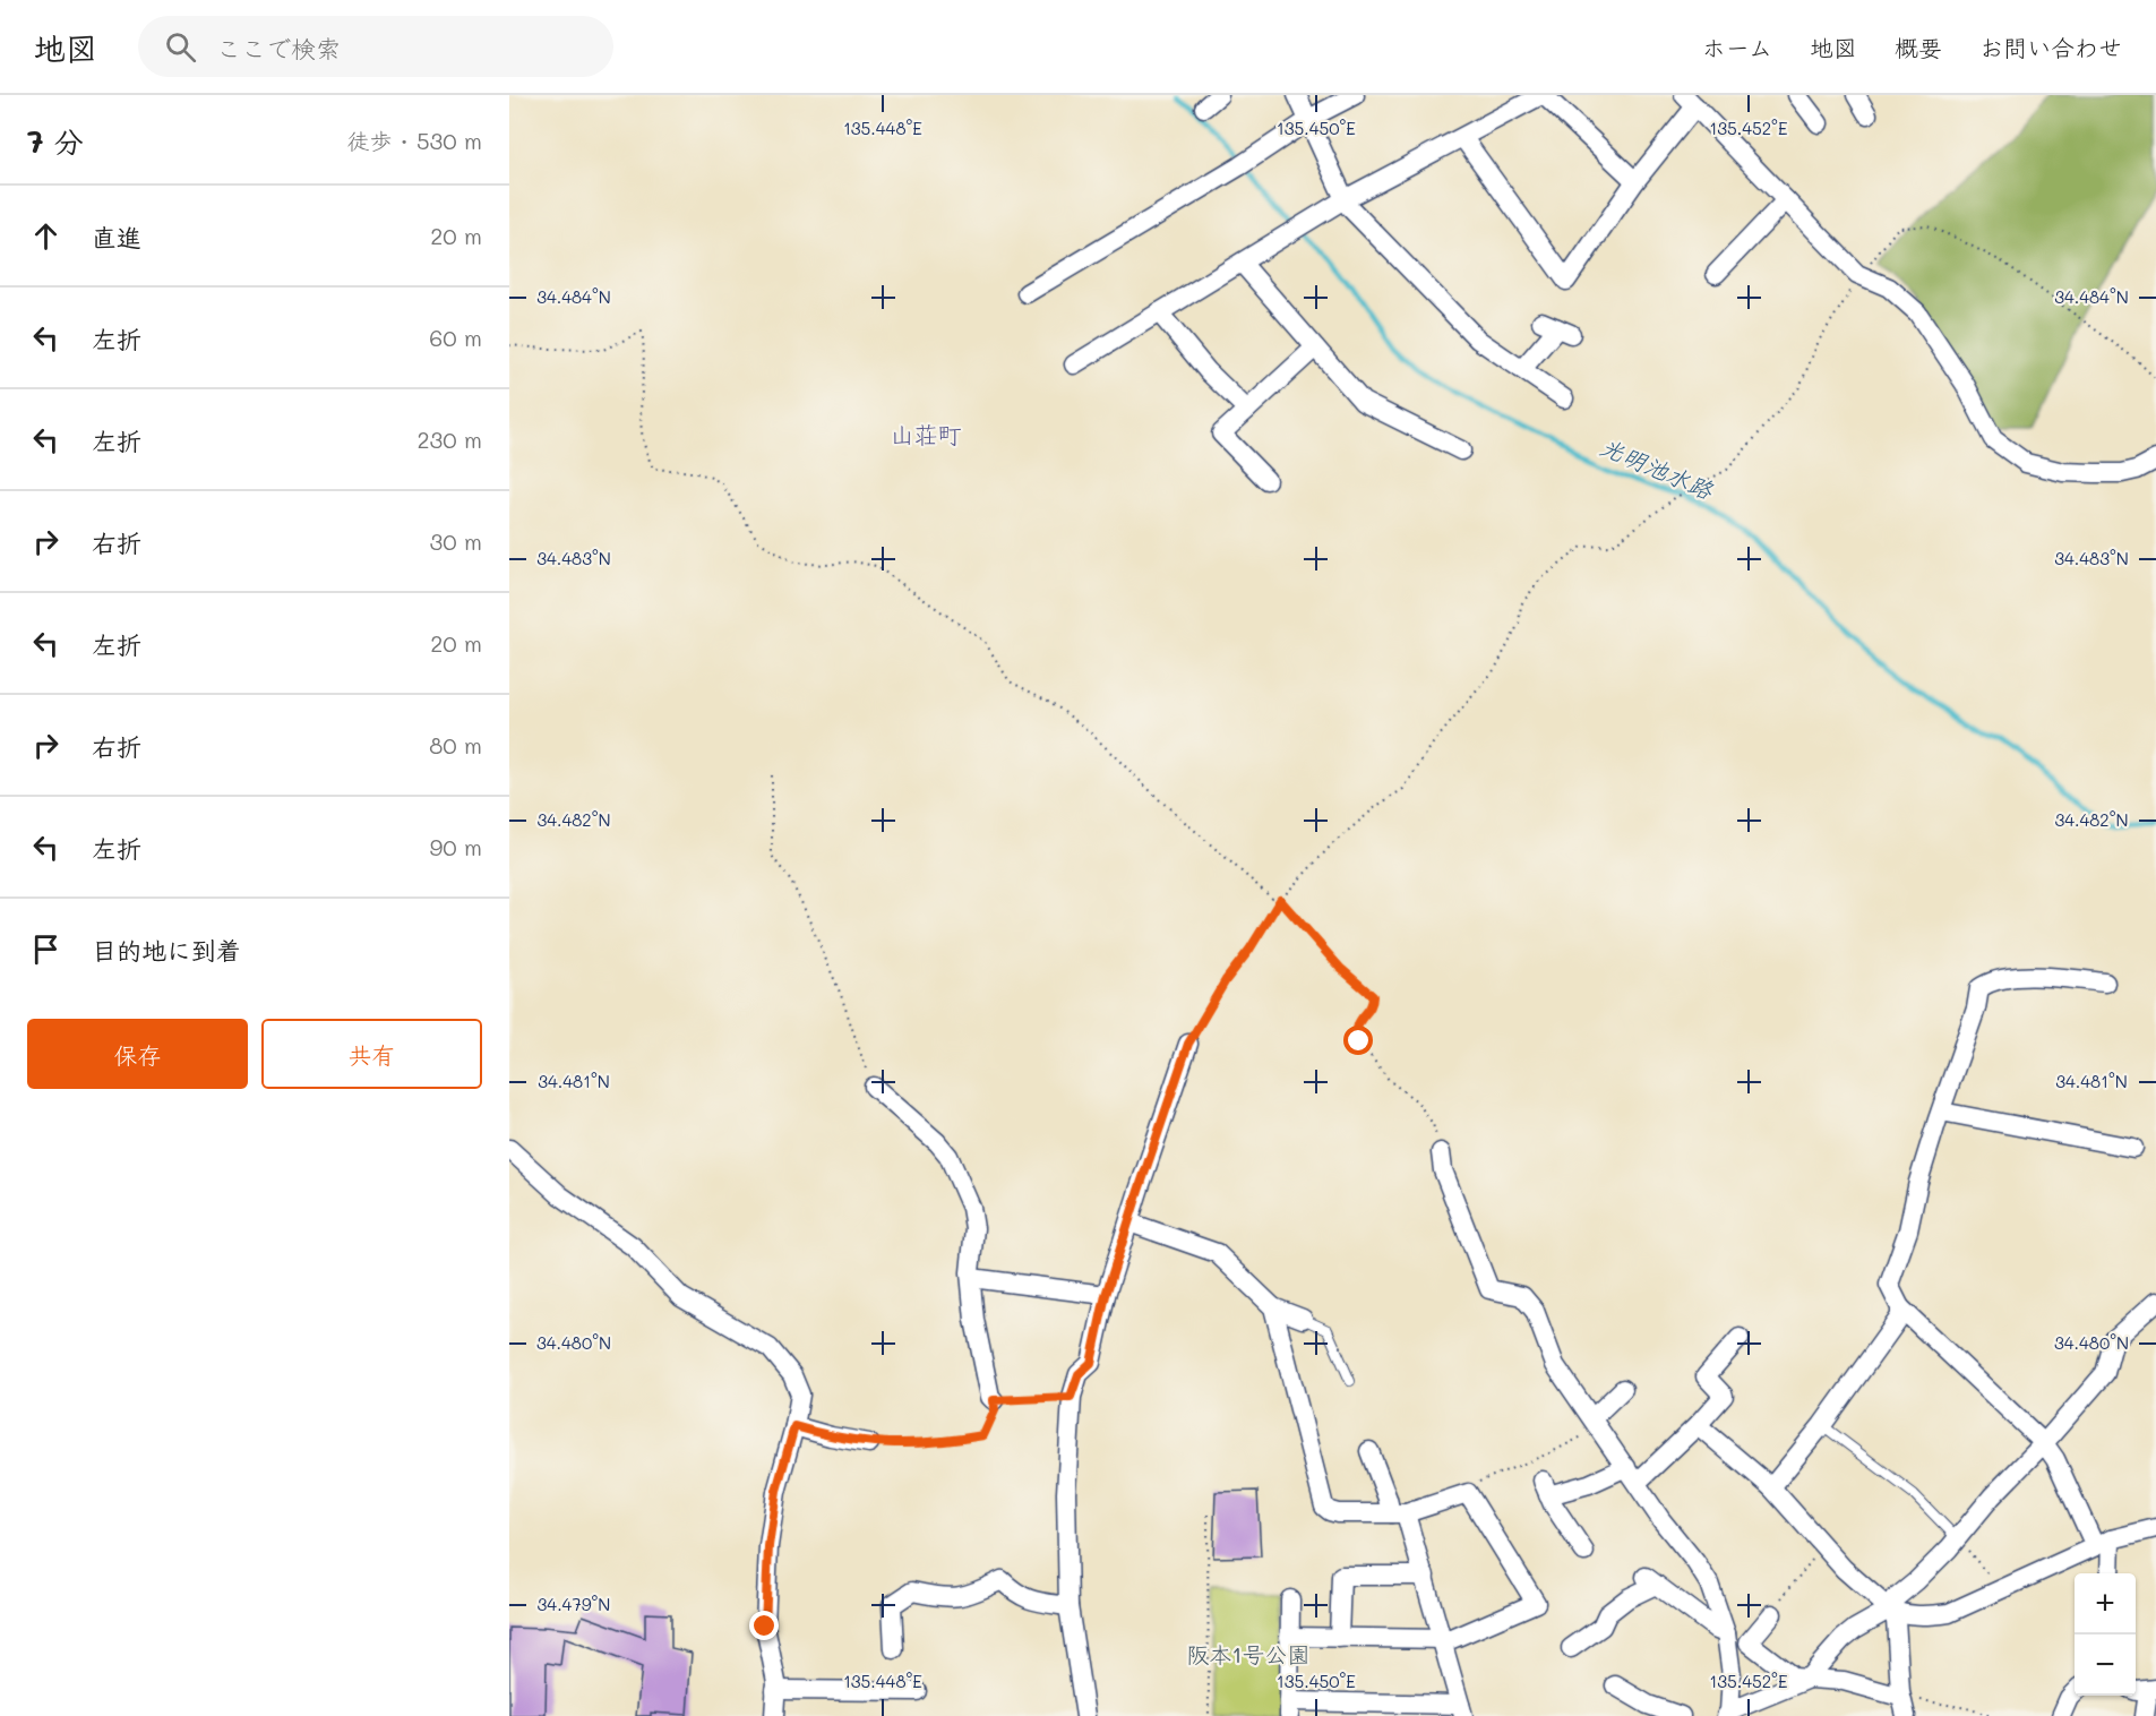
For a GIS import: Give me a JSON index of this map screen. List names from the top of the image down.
{
  "districts": ["山荘町"],
  "water": ["光明池水路"],
  "parks": ["阪本1号公園"],
  "page": {
    "header": "地図",
    "search": "ここで検索",
    "nav": [
      "ホーム",
      "地図",
      "概要",
      "お問い合わせ"
    ],
    "heading": ["7 分", "徒歩 · 530 m"],
    "list": [
      ["直進", "20 m"],
      ["左折", "60 m"],
      ["左折", "230 m"],
      ["右折", "30 m"],
      ["左折", "20 m"],
      ["右折", "80 m"],
      ["左折", "90 m"],
      "目的地に到着"
    ],
    "buttons": ["保存", "共有"],
    "map_buttons": ["+", "−"]
  },
  "coordinates": [
    "135.448°E",
    "135.450°E",
    "135.452°E",
    "34.484°N",
    "34.483°N",
    "34.482°N",
    "34.481°N",
    "34.480°N",
    "34.479°N"
  ]
}
